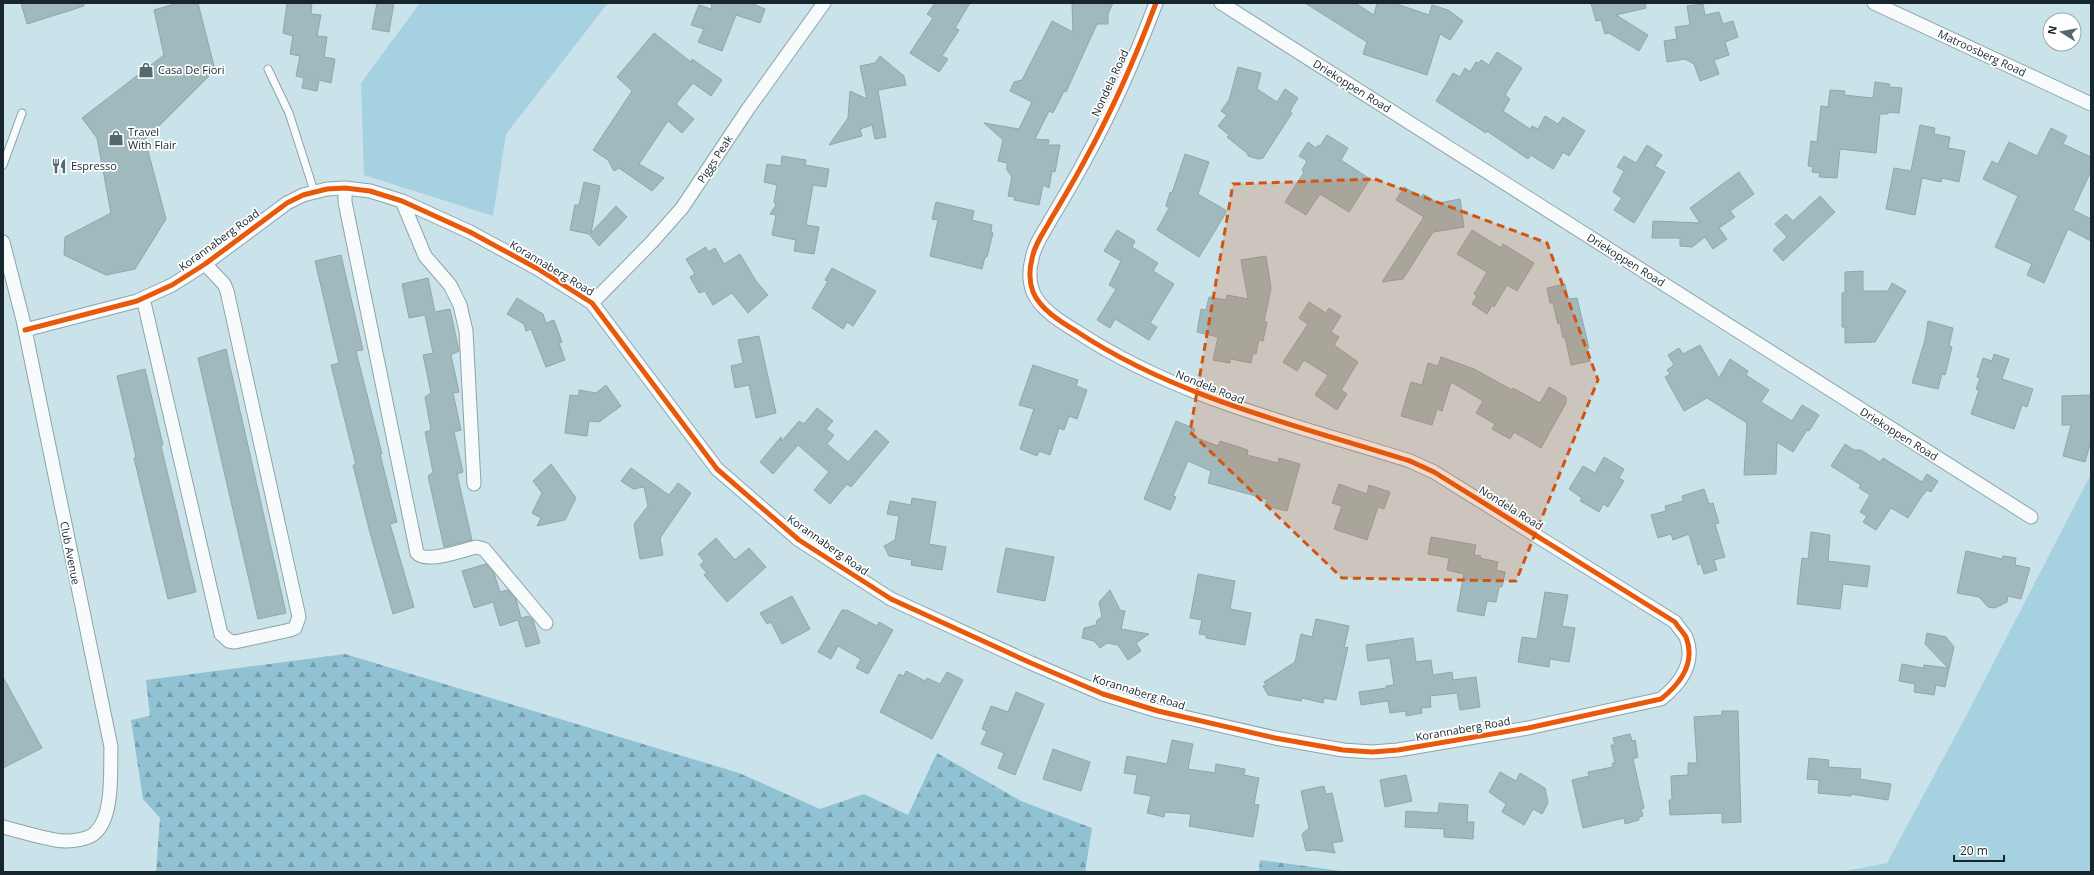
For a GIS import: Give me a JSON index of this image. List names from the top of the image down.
{
  "streets": {
    "street": [
      "Matroosberg Road",
      "Nondela Road",
      "Driekoppen Road",
      "Piggs Peak",
      "Korannaberg Road",
      "Club Avenue"
    ]
  },
  "crossings": [
    ["Nondela Road", "Korannaberg Road"],
    ["Piggs Peak", "Korannaberg Road"],
    ["Korannaberg Road", "Club Avenue"]
  ],
  "places": {
    "shop": ["Casa De Fiori", "Travel With Flair"],
    "restaurant": ["Espresso"]
  },
  "scale_bar": "20 m",
  "north": "left"
}
